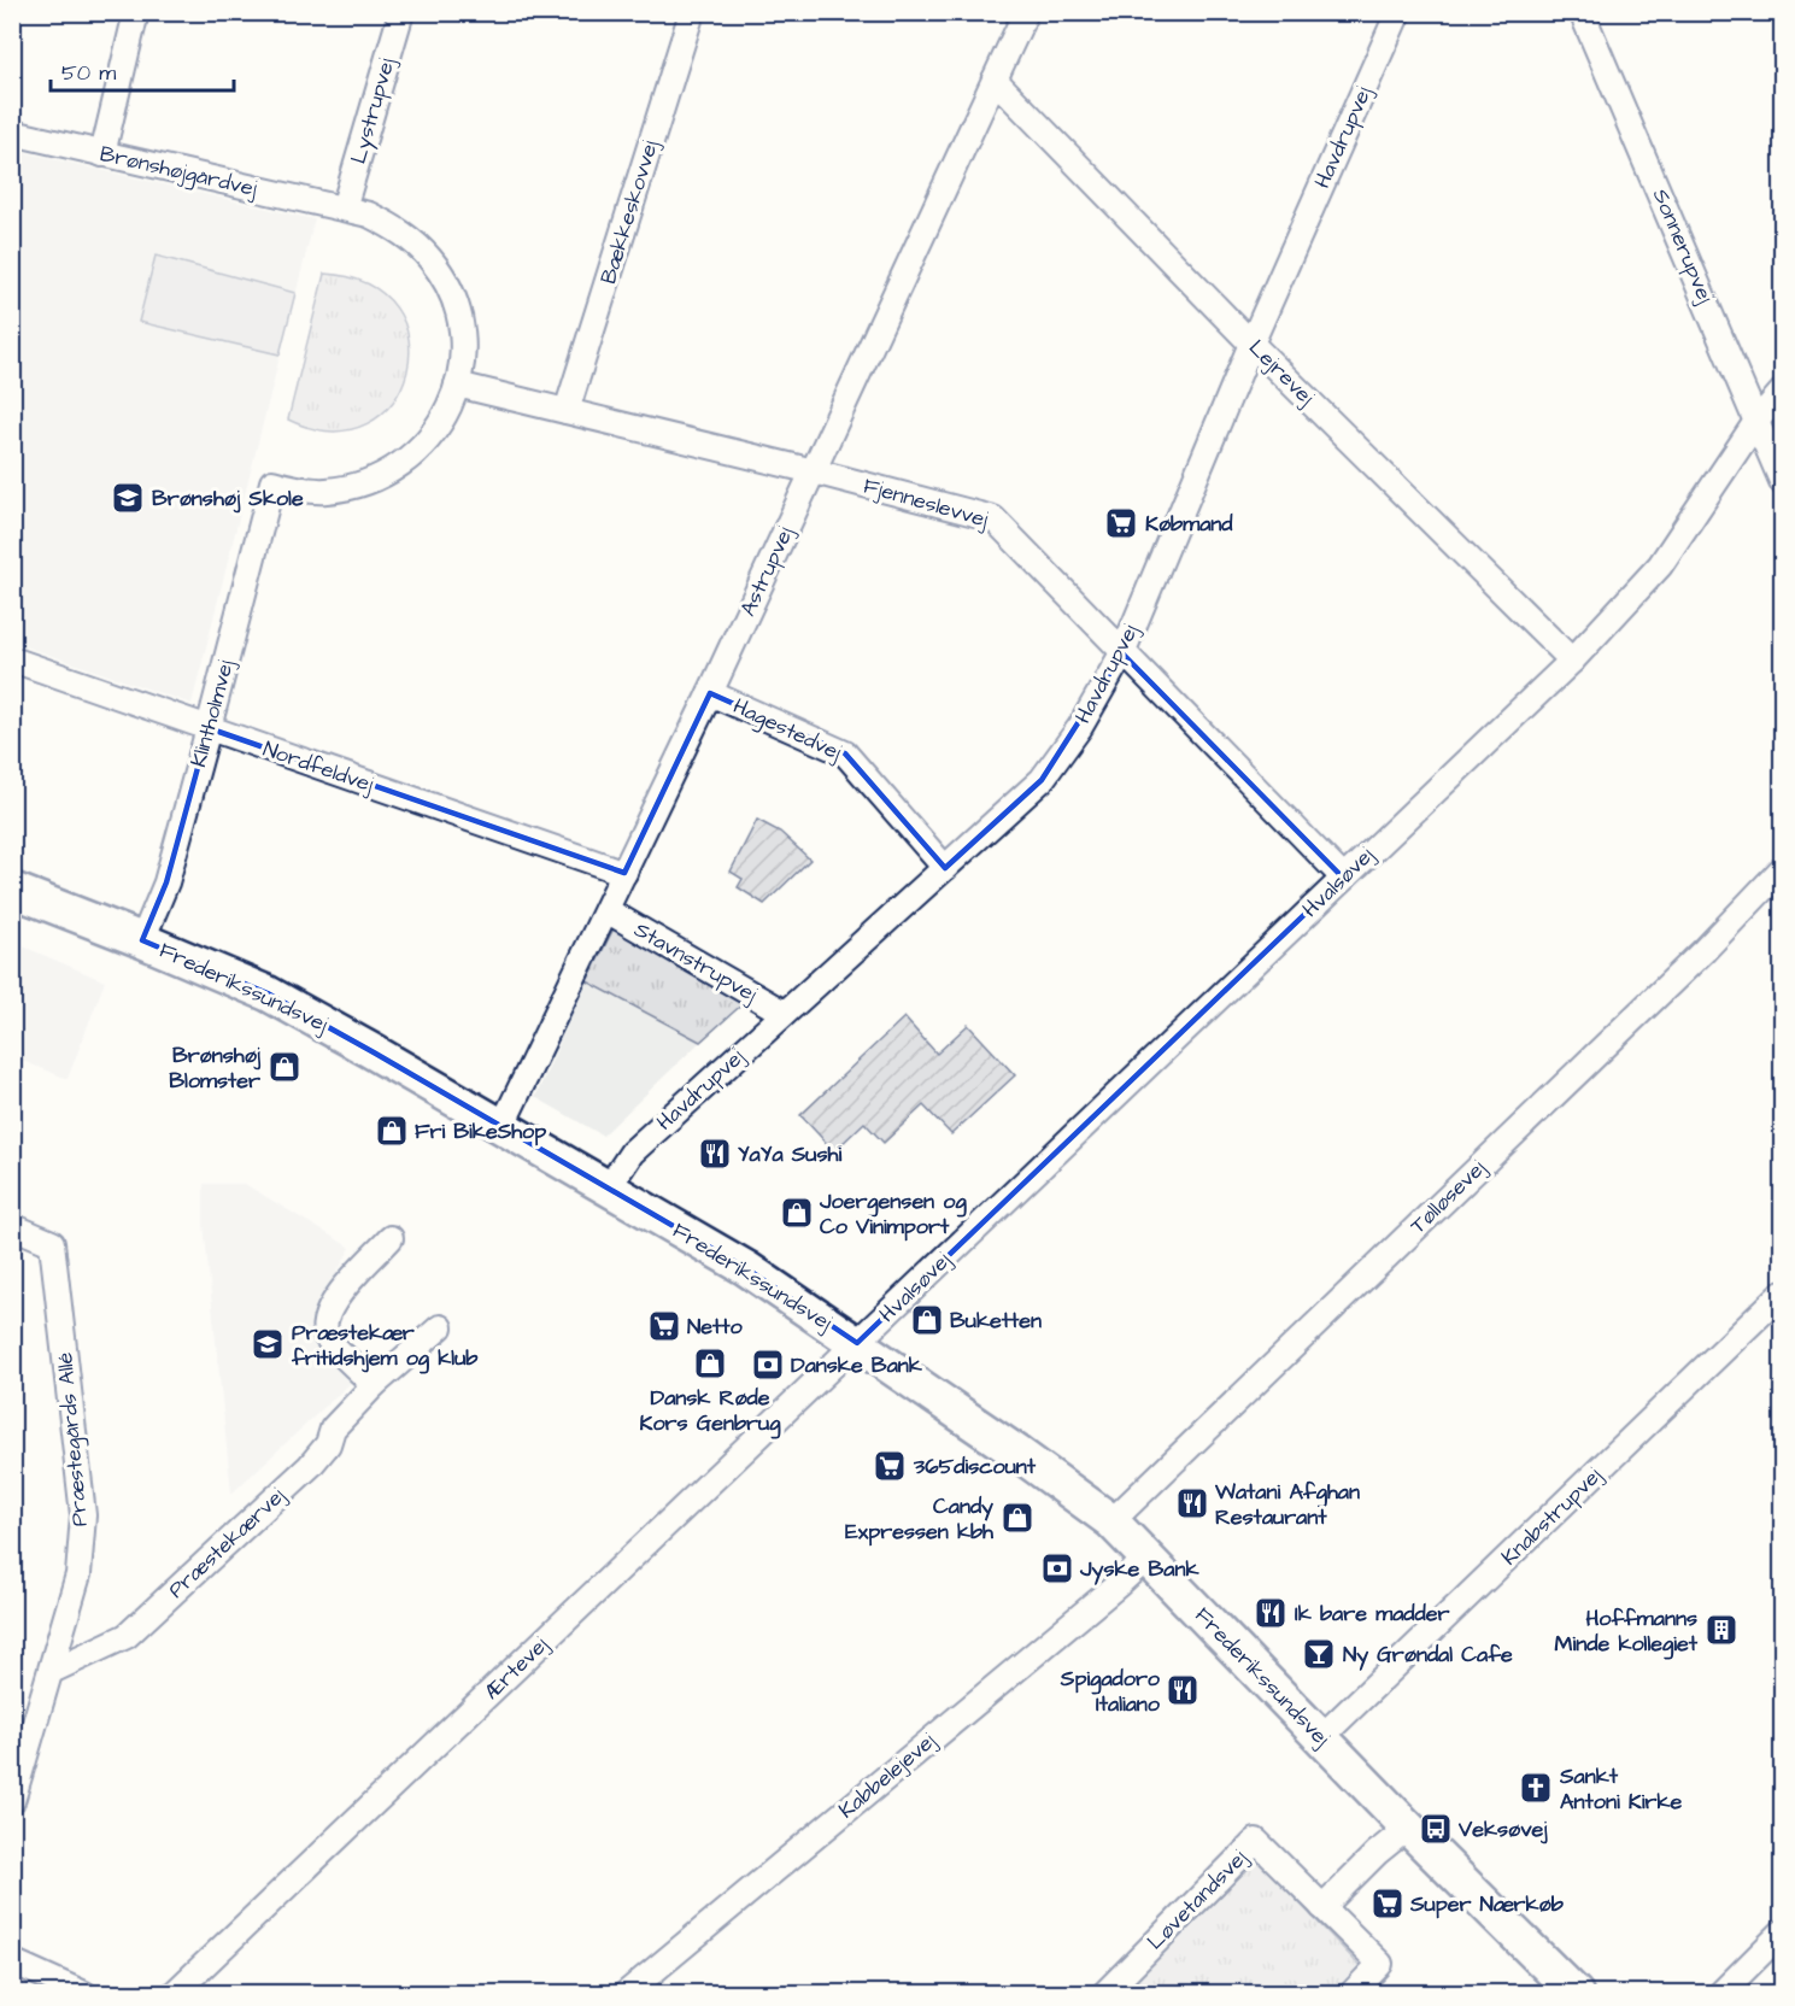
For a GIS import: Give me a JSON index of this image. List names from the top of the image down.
{
  "streets": {
    "main road": ["Frederikssundsvej"],
    "street": [
      "Lystrupvej",
      "Havdrupvej",
      "Brønshøjgårdvej",
      "Bækkeskovvej",
      "Sonnerupvej",
      "Lejrevej",
      "Fjenneslevvej",
      "Astrupvej",
      "Klintholmvej",
      "Hagestedvej",
      "Nordfeldvej",
      "Hvalsøvej",
      "Stavnstrupvej",
      "Tølløsevej",
      "Præstegårds Allé",
      "Knabstrupvej",
      "Præstekærvej",
      "Ærtevej",
      "Kabbelejevej",
      "Løvetandsvej"
    ]
  },
  "crossings": [
    ["Lystrupvej", "Brønshøjgårdvej"],
    ["Havdrupvej", "Lejrevej"],
    ["Havdrupvej", "Fjenneslevvej"],
    ["Havdrupvej", "Hagestedvej"],
    ["Havdrupvej", "Stavnstrupvej"],
    ["Havdrupvej", "Frederikssundsvej"],
    ["Brønshøjgårdvej", "Fjenneslevvej"],
    ["Brønshøjgårdvej", "Klintholmvej"],
    ["Bækkeskovvej", "Fjenneslevvej"],
    ["Sonnerupvej", "Hvalsøvej"],
    ["Lejrevej", "Astrupvej"],
    ["Lejrevej", "Hvalsøvej"],
    ["Fjenneslevvej", "Astrupvej"],
    ["Fjenneslevvej", "Hvalsøvej"],
    ["Astrupvej", "Hagestedvej"],
    ["Astrupvej", "Nordfeldvej"],
    ["Astrupvej", "Stavnstrupvej"],
    ["Astrupvej", "Frederikssundsvej"],
    ["Klintholmvej", "Nordfeldvej"],
    ["Klintholmvej", "Frederikssundsvej"],
    ["Hvalsøvej", "Frederikssundsvej"],
    ["Hvalsøvej", "Ærtevej"],
    ["Frederikssundsvej", "Tølløsevej"],
    ["Frederikssundsvej", "Knabstrupvej"],
    ["Frederikssundsvej", "Ærtevej"],
    ["Frederikssundsvej", "Kabbelejevej"],
    ["Præstegårds Allé", "Præstekærvej"]
  ],
  "places": {
    "school or university": ["Brønshøj Skole", "Præstekær fritidshjem og klub"],
    "supermarket": [
      "Købmand",
      "Netto",
      "365discount",
      "Super Nærkøb"
    ],
    "shop": [
      "Brønshøj Blomster",
      "Fri BikeShop",
      "Joergensen og Co Vinimport",
      "Buketten",
      "Dansk Røde Kors Genbrug",
      "Candy Expressen kbh"
    ],
    "restaurant": [
      "YaYa Sushi",
      "Watani Afghan Restaurant",
      "Ik bare madder",
      "Spigadoro Italiano"
    ],
    "bank": ["Danske Bank", "Jyske Bank"],
    "building": ["Hoffmanns Minde kollegiet"],
    "bar": ["Ny Grøndal Cafe"],
    "church": ["Sankt Antoni Kirke"],
    "bus stop": ["Veksøvej"]
  },
  "scale_bar": "50 m"
}
